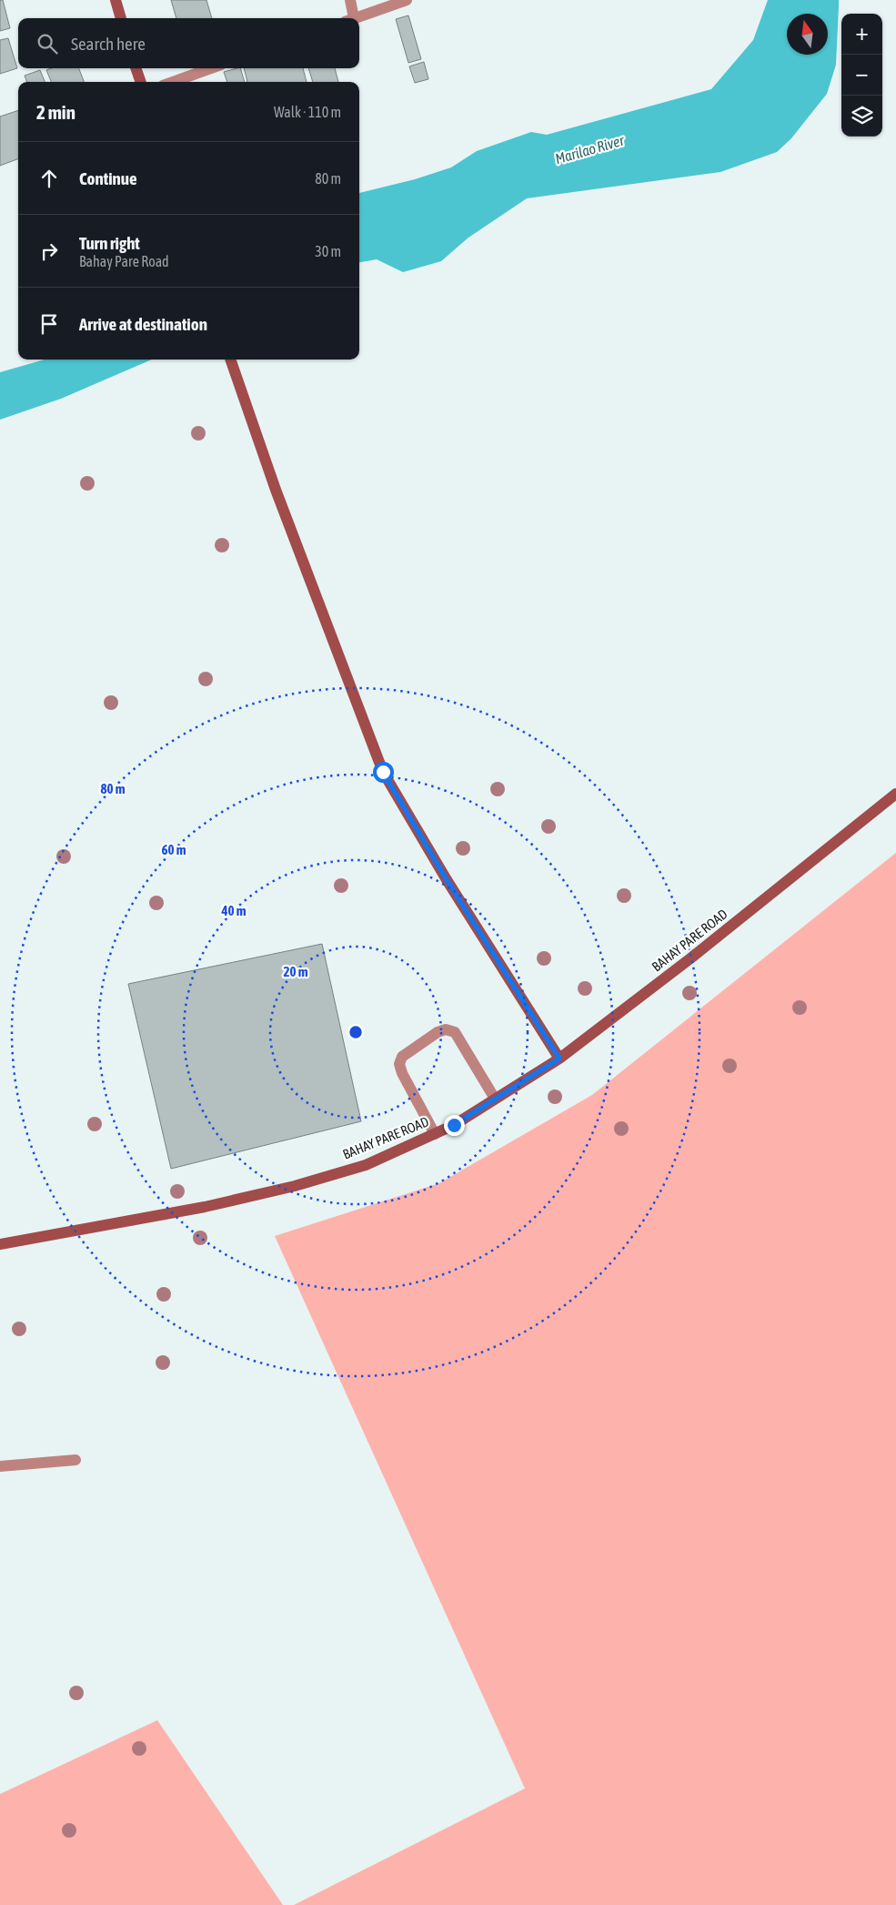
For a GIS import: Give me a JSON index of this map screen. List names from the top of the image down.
{
  "streets": {
    "main road": ["BAHAY PARE ROAD"]
  },
  "water": ["Marilao River"],
  "north": "top",
  "page": {
    "map_buttons": ["+", "−"],
    "search": "Search here",
    "heading": ["2 min", "Walk · 110 m"],
    "list": [
      ["Continue", "80 m"],
      ["Turn right", "Bahay Pare Road", "30 m"],
      "Arrive at destination"
    ]
  },
  "rings": [
    "80 m",
    "60 m",
    "40 m",
    "20 m"
  ]
}
